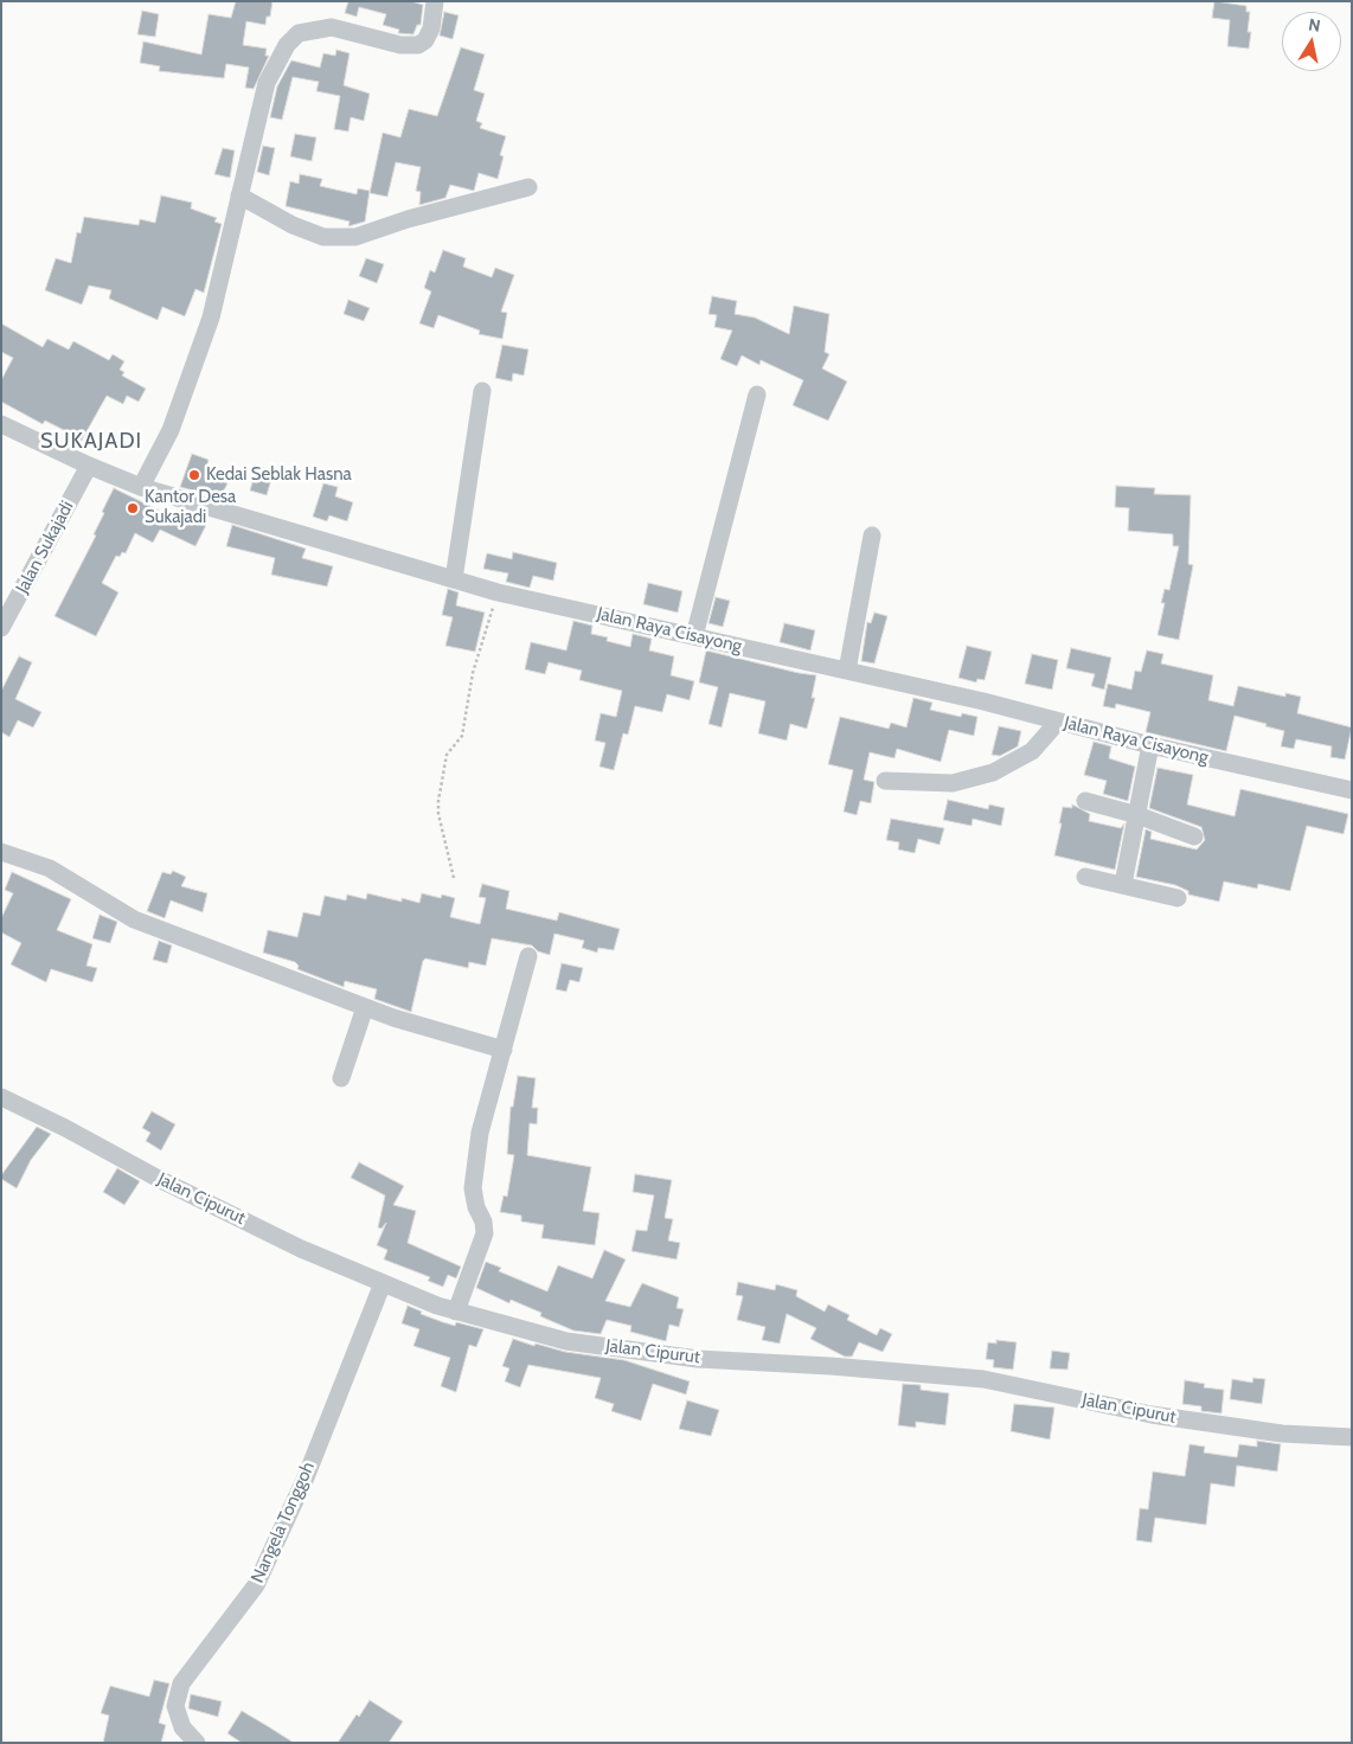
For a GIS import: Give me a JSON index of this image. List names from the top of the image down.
{
  "streets": {
    "street": [
      "Jalan Sukajadi",
      "Jalan Raya Cisayong",
      "Jalan Cipurut",
      "Nangela Tonggoh"
    ]
  },
  "crossings": [
    ["Jalan Sukajadi", "Jalan Raya Cisayong"],
    ["Jalan Cipurut", "Nangela Tonggoh"]
  ],
  "districts": ["SUKAJADI"],
  "places": ["Kedai Seblak Hasna", "Kantor Desa Sukajadi"],
  "north": "top"
}
